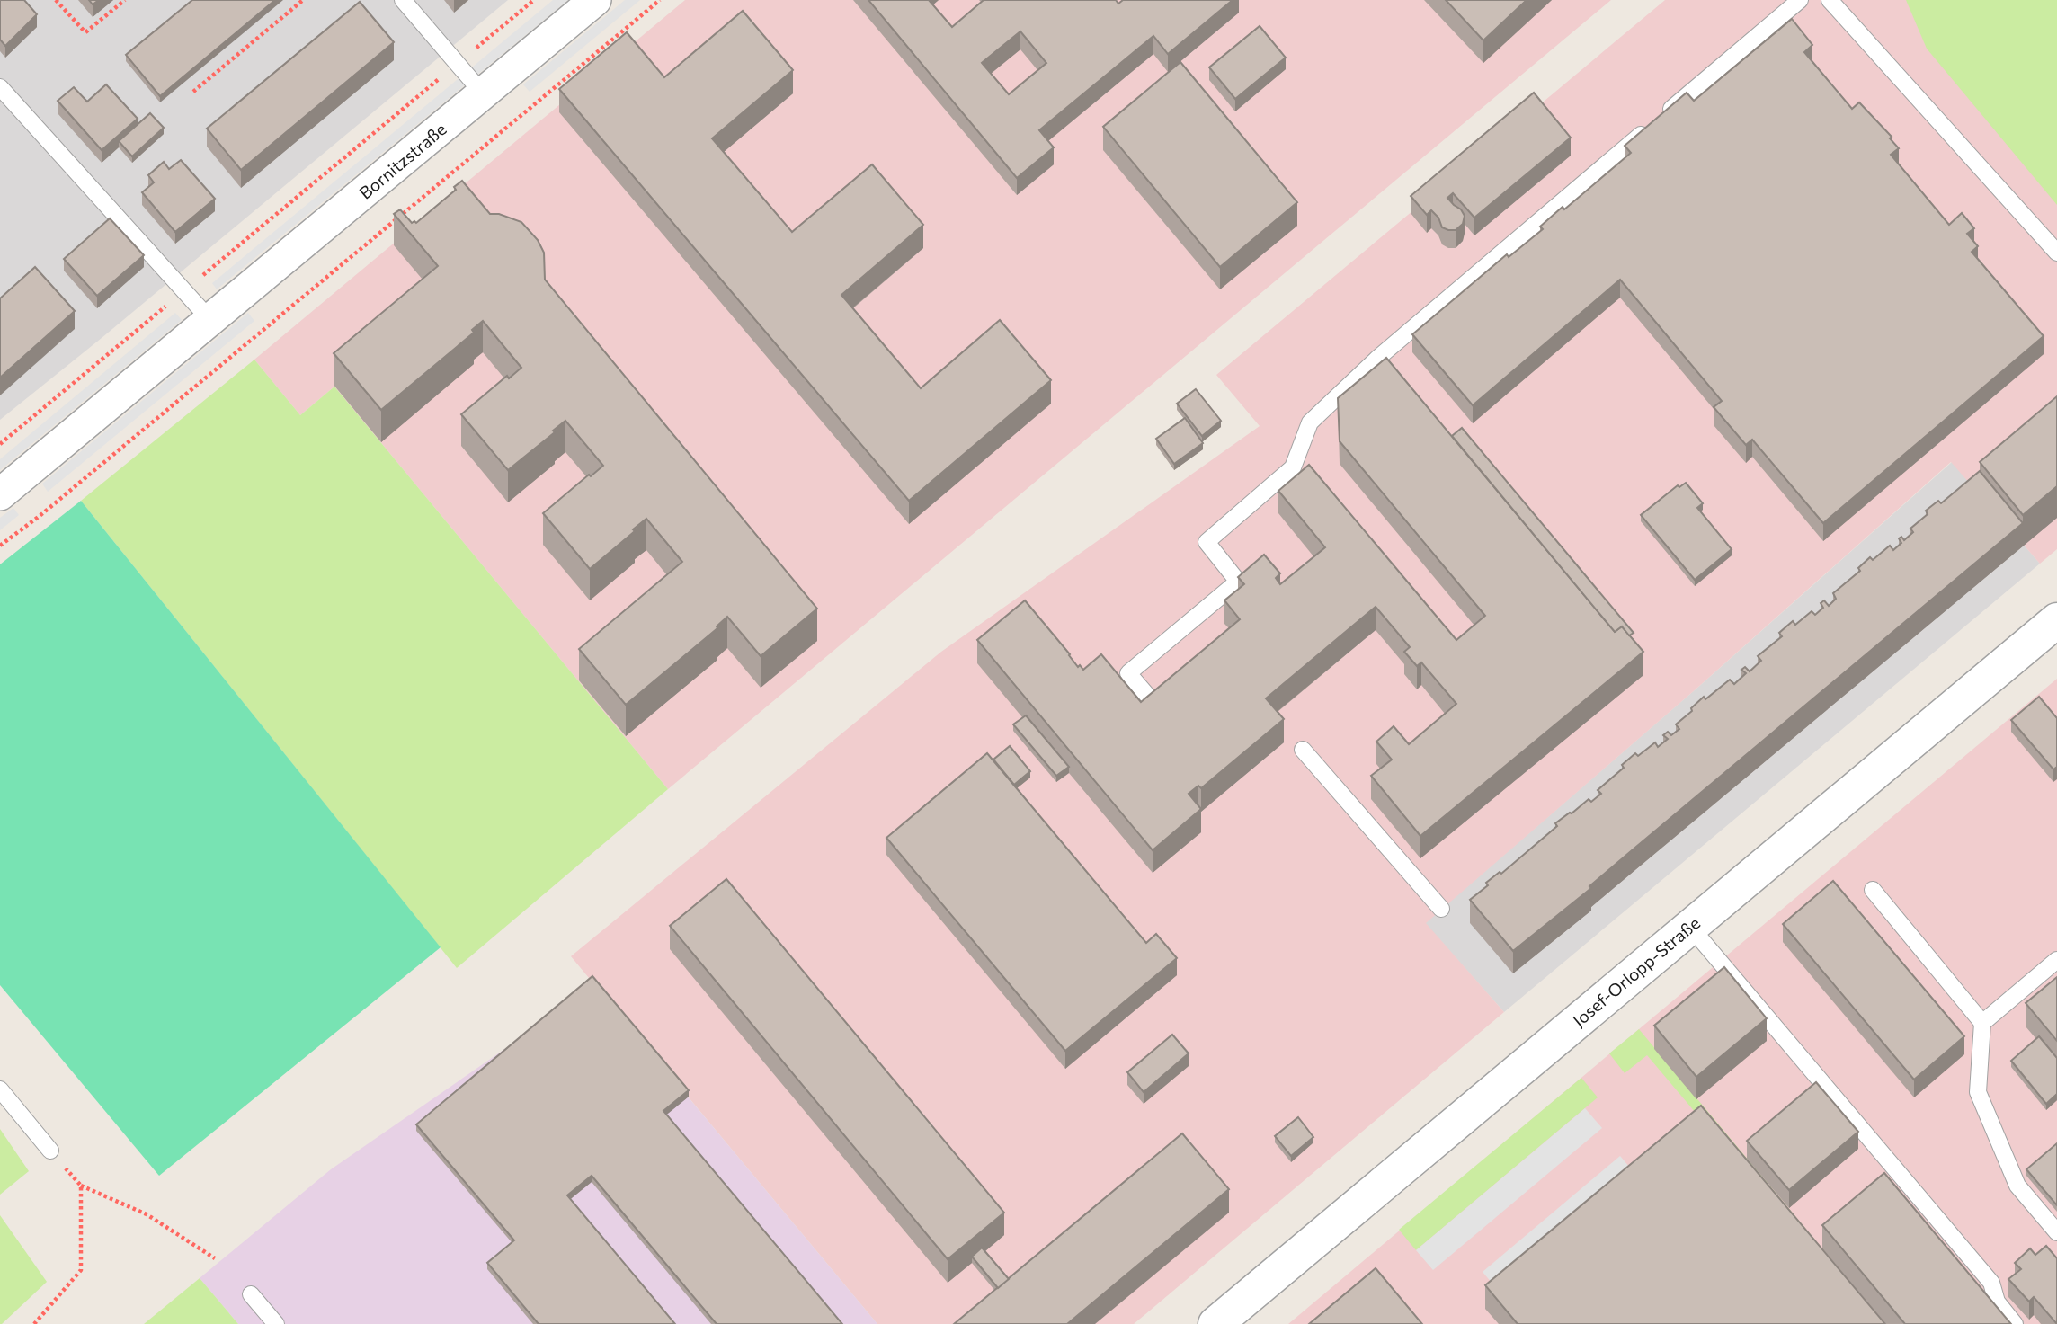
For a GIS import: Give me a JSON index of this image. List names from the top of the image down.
{
  "streets": {
    "street": ["Bornitzstraße", "Josef-Orlopp-Straße"]
  }
}
